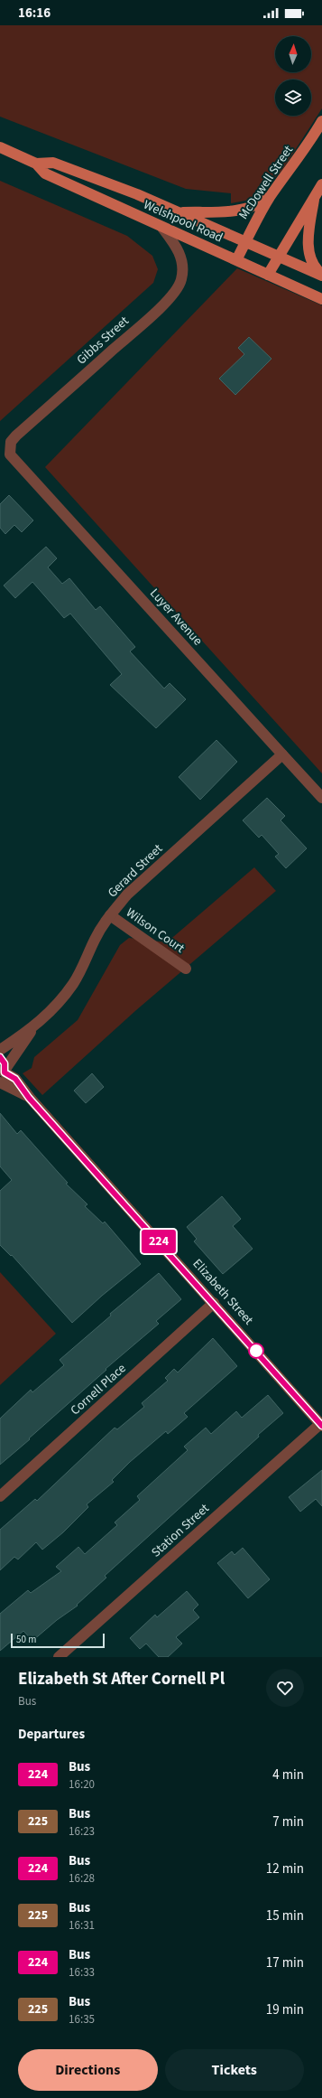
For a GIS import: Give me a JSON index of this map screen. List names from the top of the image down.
{
  "streets": {
    "main road": ["McDowell Street", "Welshpool Road"],
    "street": [
      "Gibbs Street",
      "Luyer Avenue",
      "Gerard Street",
      "Wilson Court",
      "Elizabeth Street",
      "Cornell Place",
      "Station Street"
    ]
  },
  "crossings": [
    ["McDowell Street", "Welshpool Road"],
    ["Welshpool Road", "Gibbs Street"],
    ["Gibbs Street", "Luyer Avenue"],
    ["Luyer Avenue", "Gerard Street"],
    ["Gerard Street", "Wilson Court"],
    ["Gerard Street", "Elizabeth Street"],
    ["Elizabeth Street", "Cornell Place"],
    ["Elizabeth Street", "Station Street"]
  ],
  "lines": ["bus line 224"],
  "scale_bar": "50 m",
  "north": "top",
  "page": {
    "status": "16:16",
    "on_map": "224",
    "scale": "50 m",
    "heading": [
      ["Elizabeth St After Cornell Pl", "Bus"],
      "Departures"
    ],
    "list": [
      {
        "mark": "224",
        "name": "Bus",
        "note": "16:20",
        "value": "4 min"
      },
      {
        "mark": "225",
        "name": "Bus",
        "note": "16:23",
        "value": "7 min"
      },
      {
        "mark": "224",
        "name": "Bus",
        "note": "16:28",
        "value": "12 min"
      },
      {
        "mark": "225",
        "name": "Bus",
        "note": "16:31",
        "value": "15 min"
      },
      {
        "mark": "224",
        "name": "Bus",
        "note": "16:33",
        "value": "17 min"
      },
      {
        "mark": "225",
        "name": "Bus",
        "note": "16:35",
        "value": "19 min"
      }
    ],
    "buttons": ["Directions", "Tickets"]
  }
}
